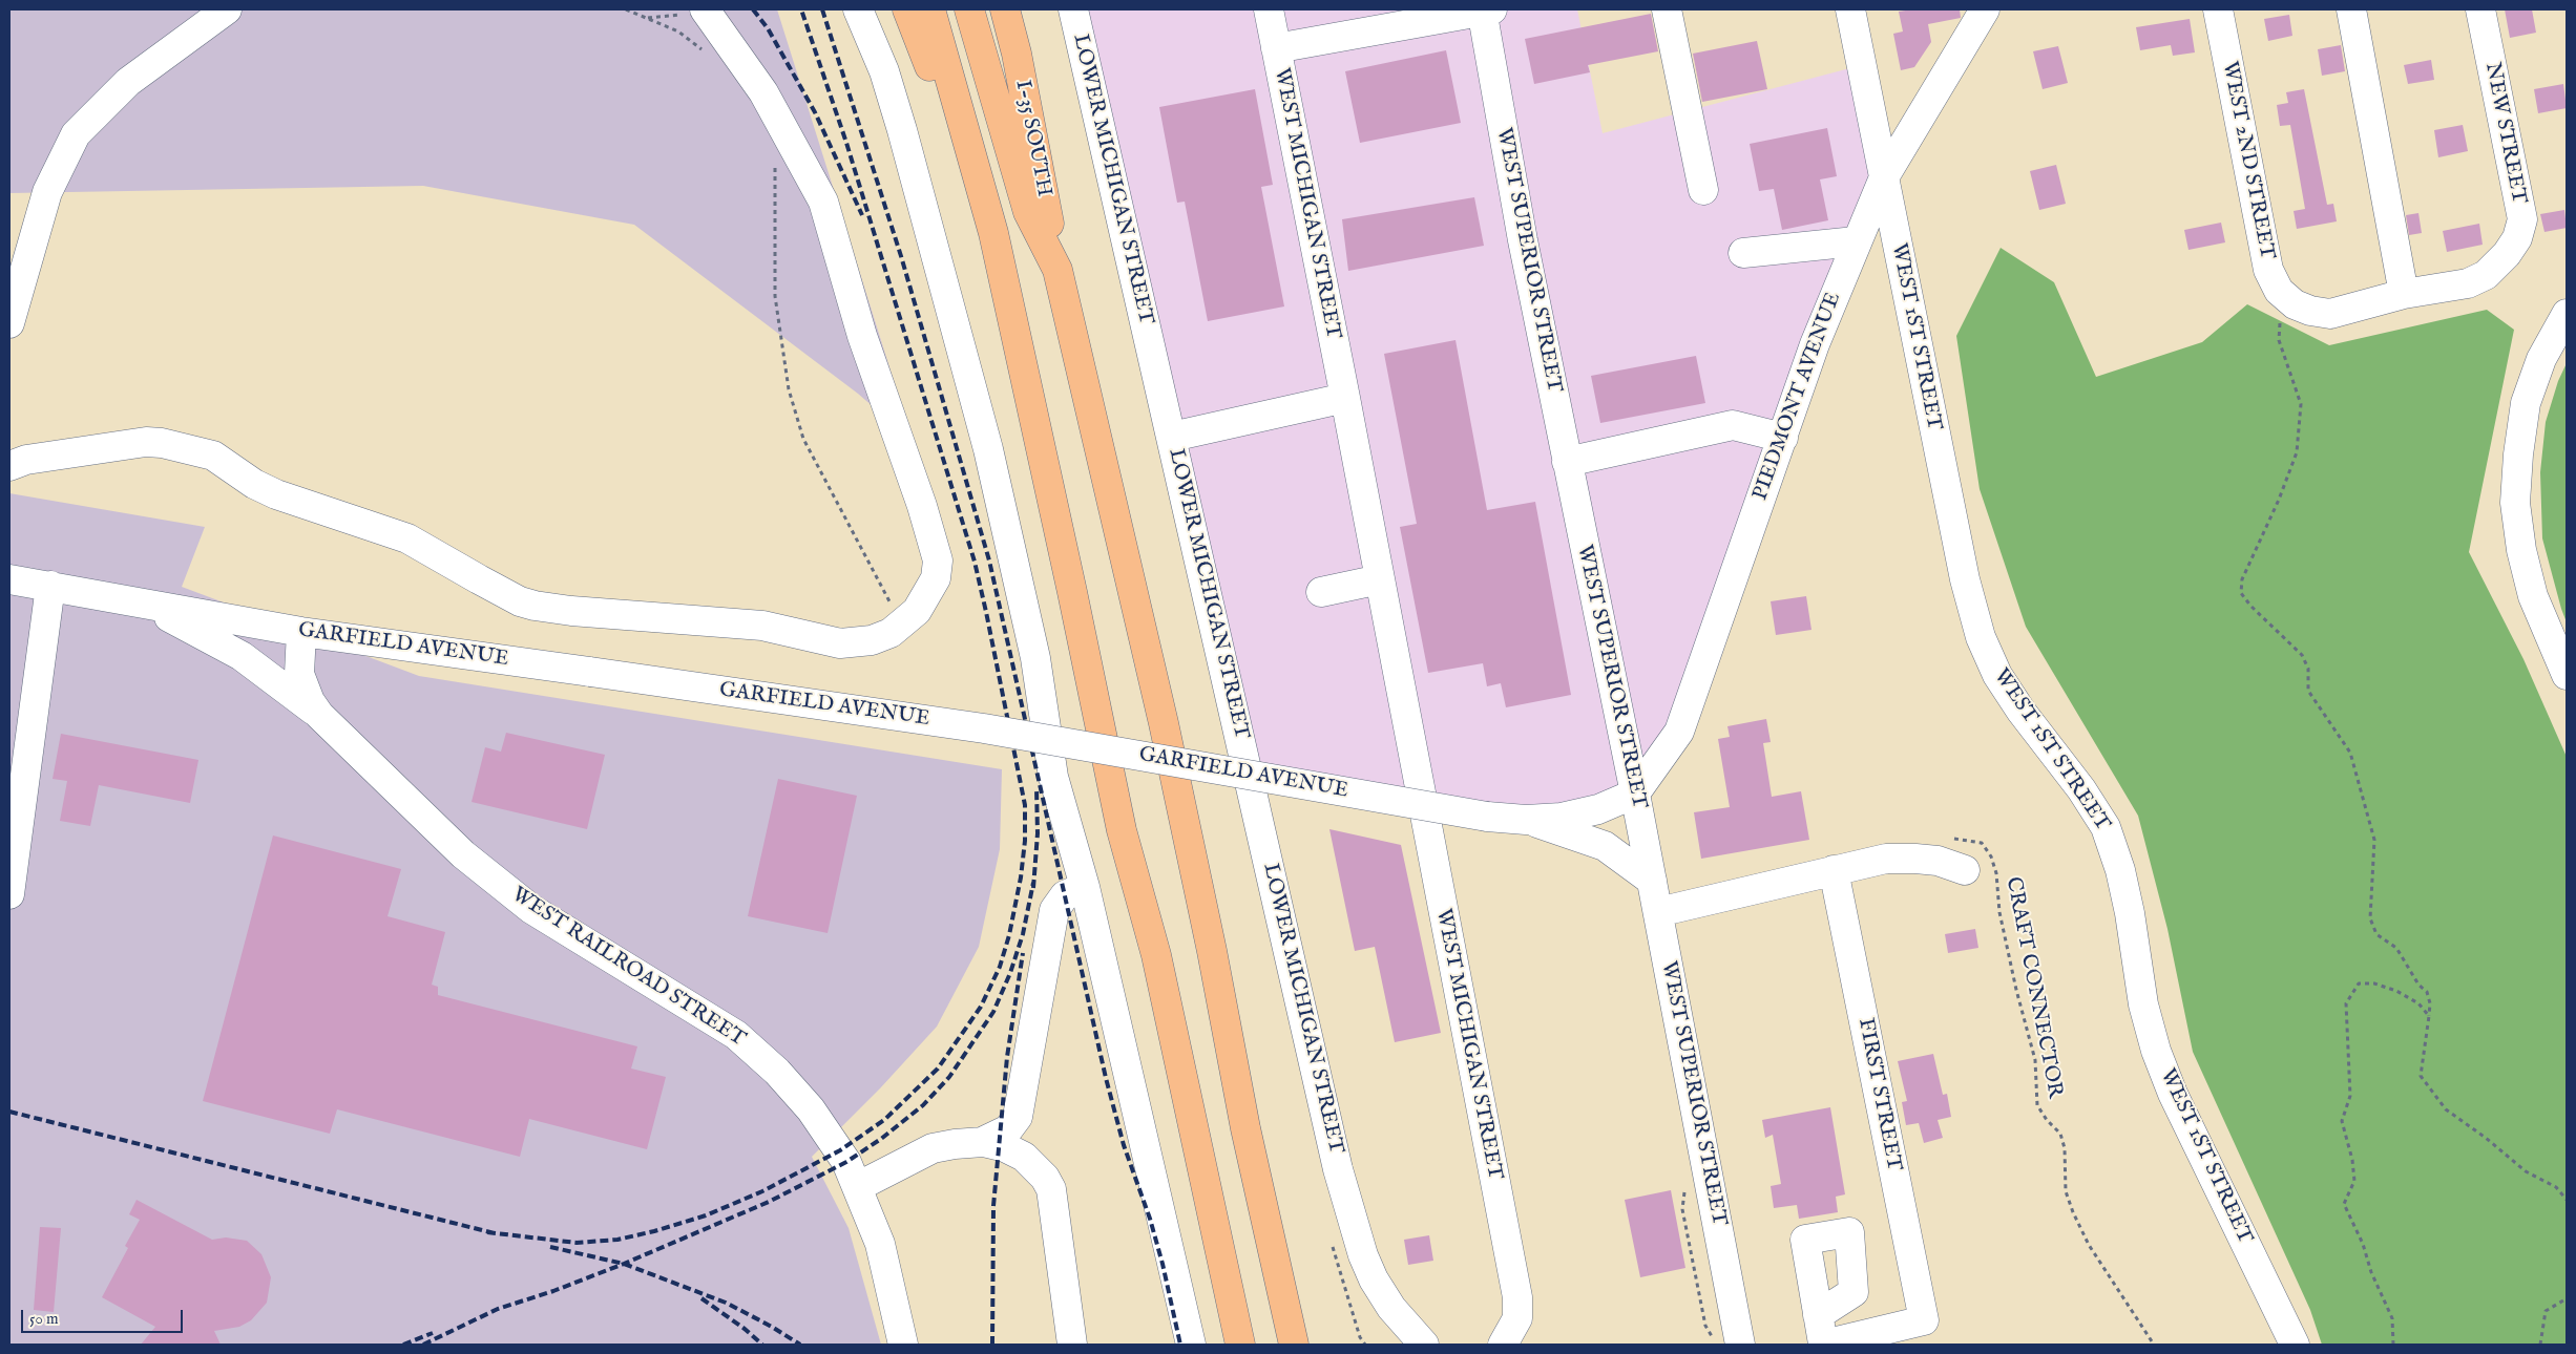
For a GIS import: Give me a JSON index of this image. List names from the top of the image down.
{
  "streets": {
    "highway": ["I-35 SOUTH"],
    "street": [
      "NEW STREET",
      "WEST 2ND STREET",
      "LOWER MICHIGAN STREET",
      "WEST MICHIGAN STREET",
      "WEST SUPERIOR STREET",
      "WEST 1ST STREET",
      "PIEDMONT AVENUE",
      "GARFIELD AVENUE",
      "WEST RAILROAD STREET",
      "FIRST STREET"
    ],
    "path": ["CRAFT CONNECTOR"]
  },
  "crossings": [
    ["NEW STREET", "WEST 2ND STREET"],
    ["WEST SUPERIOR STREET", "PIEDMONT AVENUE"],
    ["WEST SUPERIOR STREET", "GARFIELD AVENUE"],
    ["WEST 1ST STREET", "PIEDMONT AVENUE"],
    ["PIEDMONT AVENUE", "GARFIELD AVENUE"],
    ["GARFIELD AVENUE", "WEST RAILROAD STREET"]
  ],
  "scale_bar": "50 m"
}
